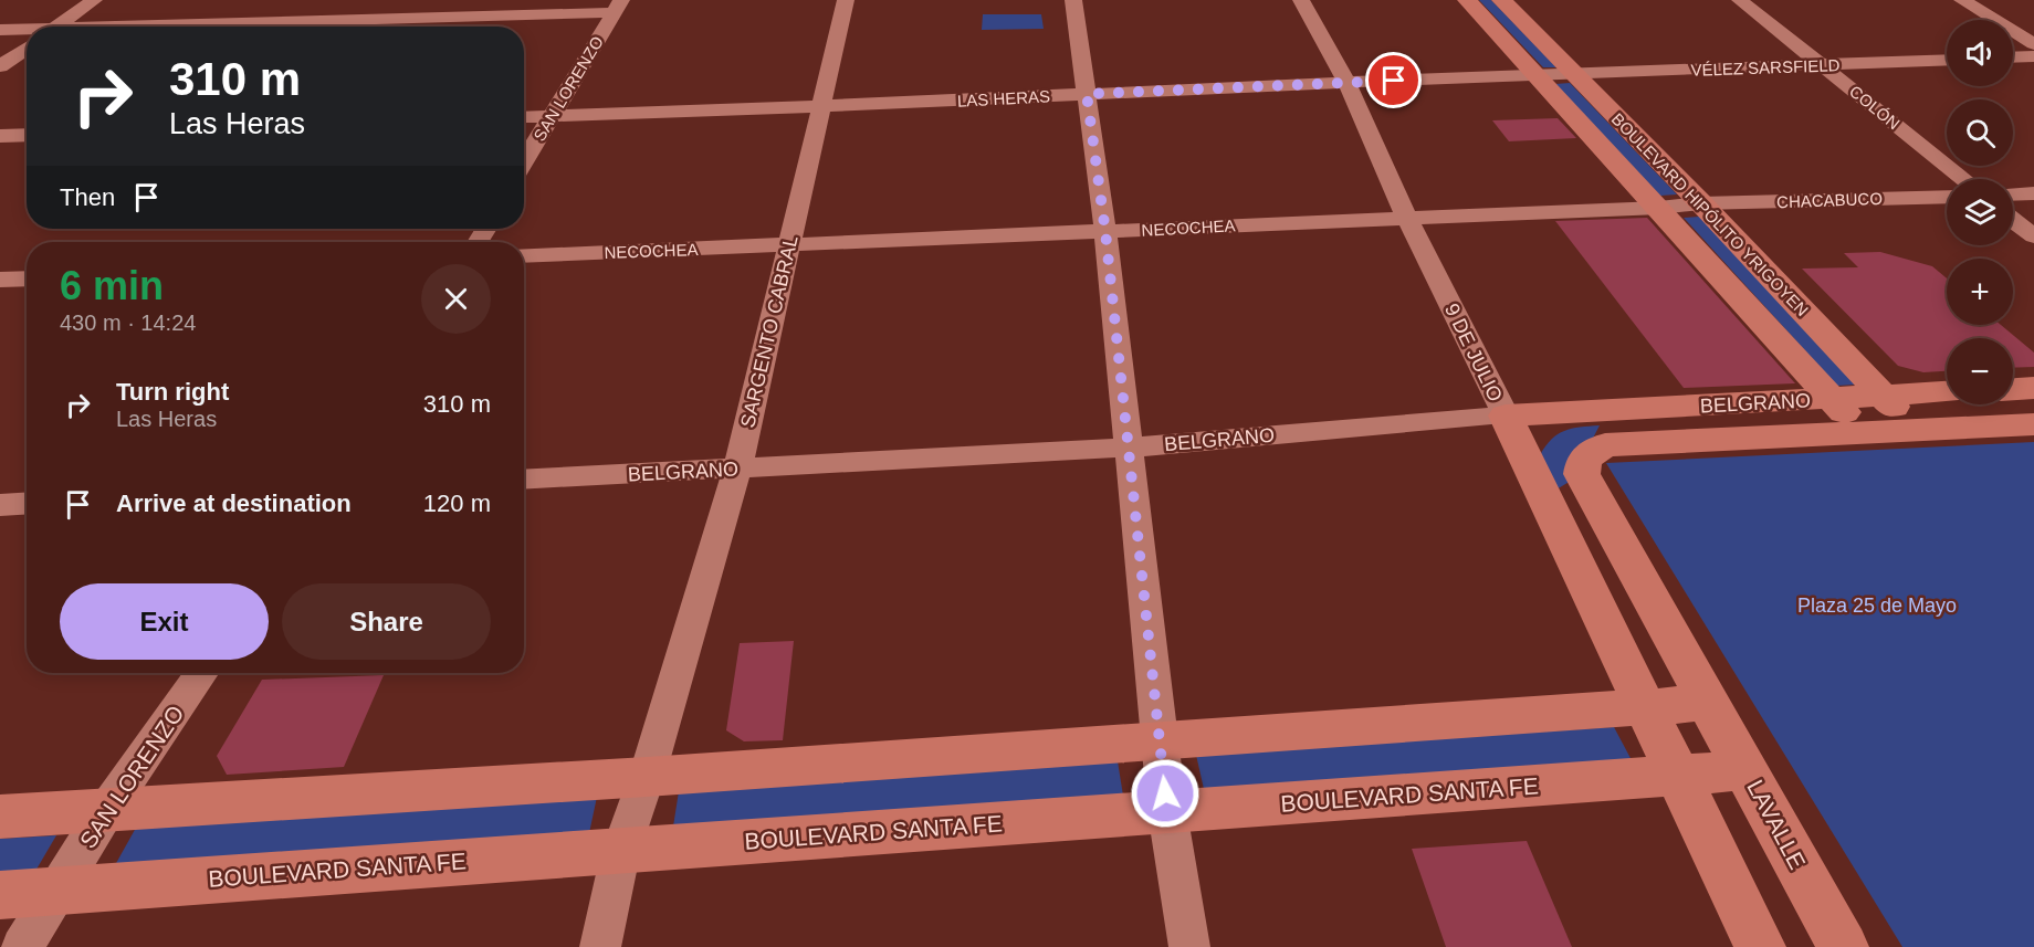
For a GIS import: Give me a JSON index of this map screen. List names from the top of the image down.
{
  "streets": {
    "main road": [
      "BOULEVARD HIPÓLITO YRIGOYEN",
      "9 DE JULIO",
      "BELGRANO",
      "BOULEVARD SANTA FE",
      "LAVALLE"
    ],
    "street": [
      "VÉLEZ SARSFIELD",
      "SAN LORENZO",
      "LAS HERAS",
      "COLÓN",
      "CHACABUCO",
      "NECOCHEA",
      "SARGENTO CABRAL"
    ]
  },
  "crossings": [
    ["VÉLEZ SARSFIELD", "LAS HERAS"],
    ["VÉLEZ SARSFIELD", "COLÓN"],
    ["VÉLEZ SARSFIELD", "BOULEVARD HIPÓLITO YRIGOYEN"],
    ["SAN LORENZO", "LAS HERAS"],
    ["SAN LORENZO", "BOULEVARD SANTA FE"],
    ["LAS HERAS", "BOULEVARD HIPÓLITO YRIGOYEN"],
    ["LAS HERAS", "SARGENTO CABRAL"],
    ["LAS HERAS", "9 DE JULIO"],
    ["CHACABUCO", "BOULEVARD HIPÓLITO YRIGOYEN"],
    ["CHACABUCO", "NECOCHEA"],
    ["BOULEVARD HIPÓLITO YRIGOYEN", "NECOCHEA"],
    ["BOULEVARD HIPÓLITO YRIGOYEN", "BELGRANO"],
    ["NECOCHEA", "SARGENTO CABRAL"],
    ["NECOCHEA", "9 DE JULIO"],
    ["SARGENTO CABRAL", "BELGRANO"],
    ["SARGENTO CABRAL", "BOULEVARD SANTA FE"],
    ["9 DE JULIO", "BELGRANO"],
    ["BELGRANO", "LAVALLE"],
    ["BOULEVARD SANTA FE", "LAVALLE"]
  ],
  "parks": ["Plaza 25 de Mayo"],
  "page": {
    "map_buttons": ["+", "−"],
    "turn": ["310 m", "Las Heras"],
    "then": "Then",
    "heading": ["6 min", "430 m · 14:24"],
    "list": [
      {
        "name": "Turn right",
        "note": "Las Heras",
        "value": "310 m"
      },
      {
        "name": "Arrive at destination",
        "value": "120 m"
      }
    ],
    "buttons": ["Exit", "Share"]
  }
}
